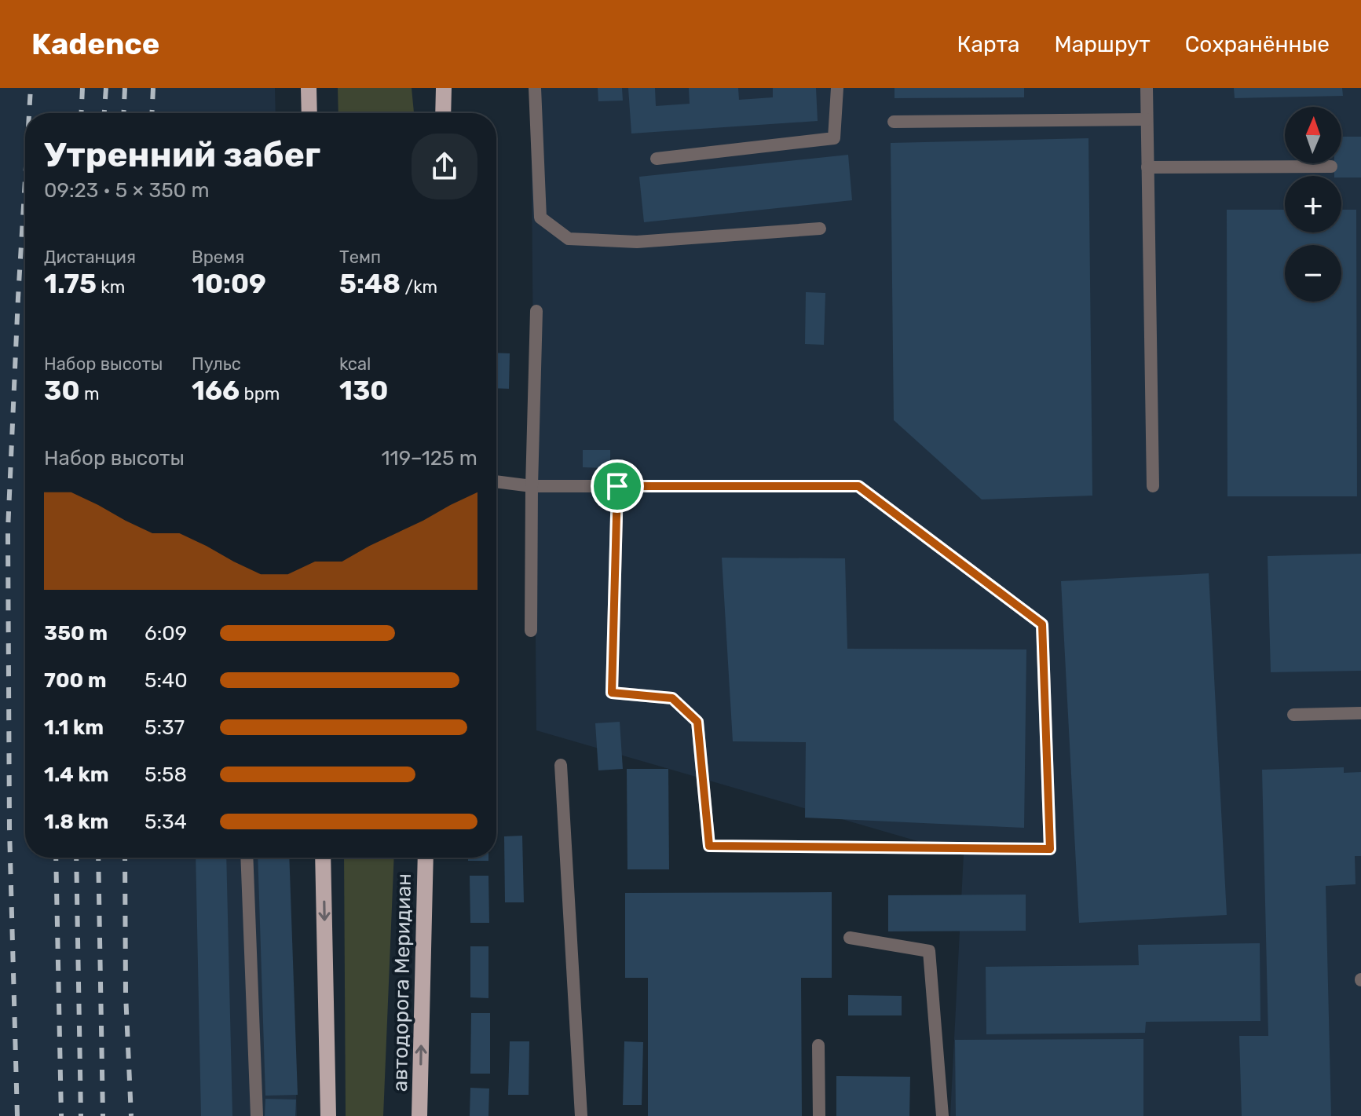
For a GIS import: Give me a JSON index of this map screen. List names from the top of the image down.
{
  "streets": {
    "main road": ["автодорога Меридиан"]
  },
  "north": "top",
  "page": {
    "header": "Kadence",
    "nav": ["Карта", "Маршрут", "Сохранённые"],
    "map_buttons": ["+", "−"],
    "heading": ["Утренний забег", "09:23 · 5 × 350 m"],
    "stats": [
      ["Дистанция", "1.75 km"],
      ["Время", "10:09"],
      ["Темп", "5:48 /km"],
      ["Набор высоты", "30 m"],
      ["Пульс", "166 bpm"],
      ["kcal", "130"]
    ],
    "chart": ["Набор высоты", "119–125 m"],
    "list": [
      {
        "name": "350 m",
        "note": "6:09"
      },
      {
        "name": "700 m",
        "note": "5:40"
      },
      {
        "name": "1.1 km",
        "note": "5:37"
      },
      {
        "name": "1.4 km",
        "note": "5:58"
      },
      {
        "name": "1.8 km",
        "note": "5:34"
      }
    ]
  }
}
